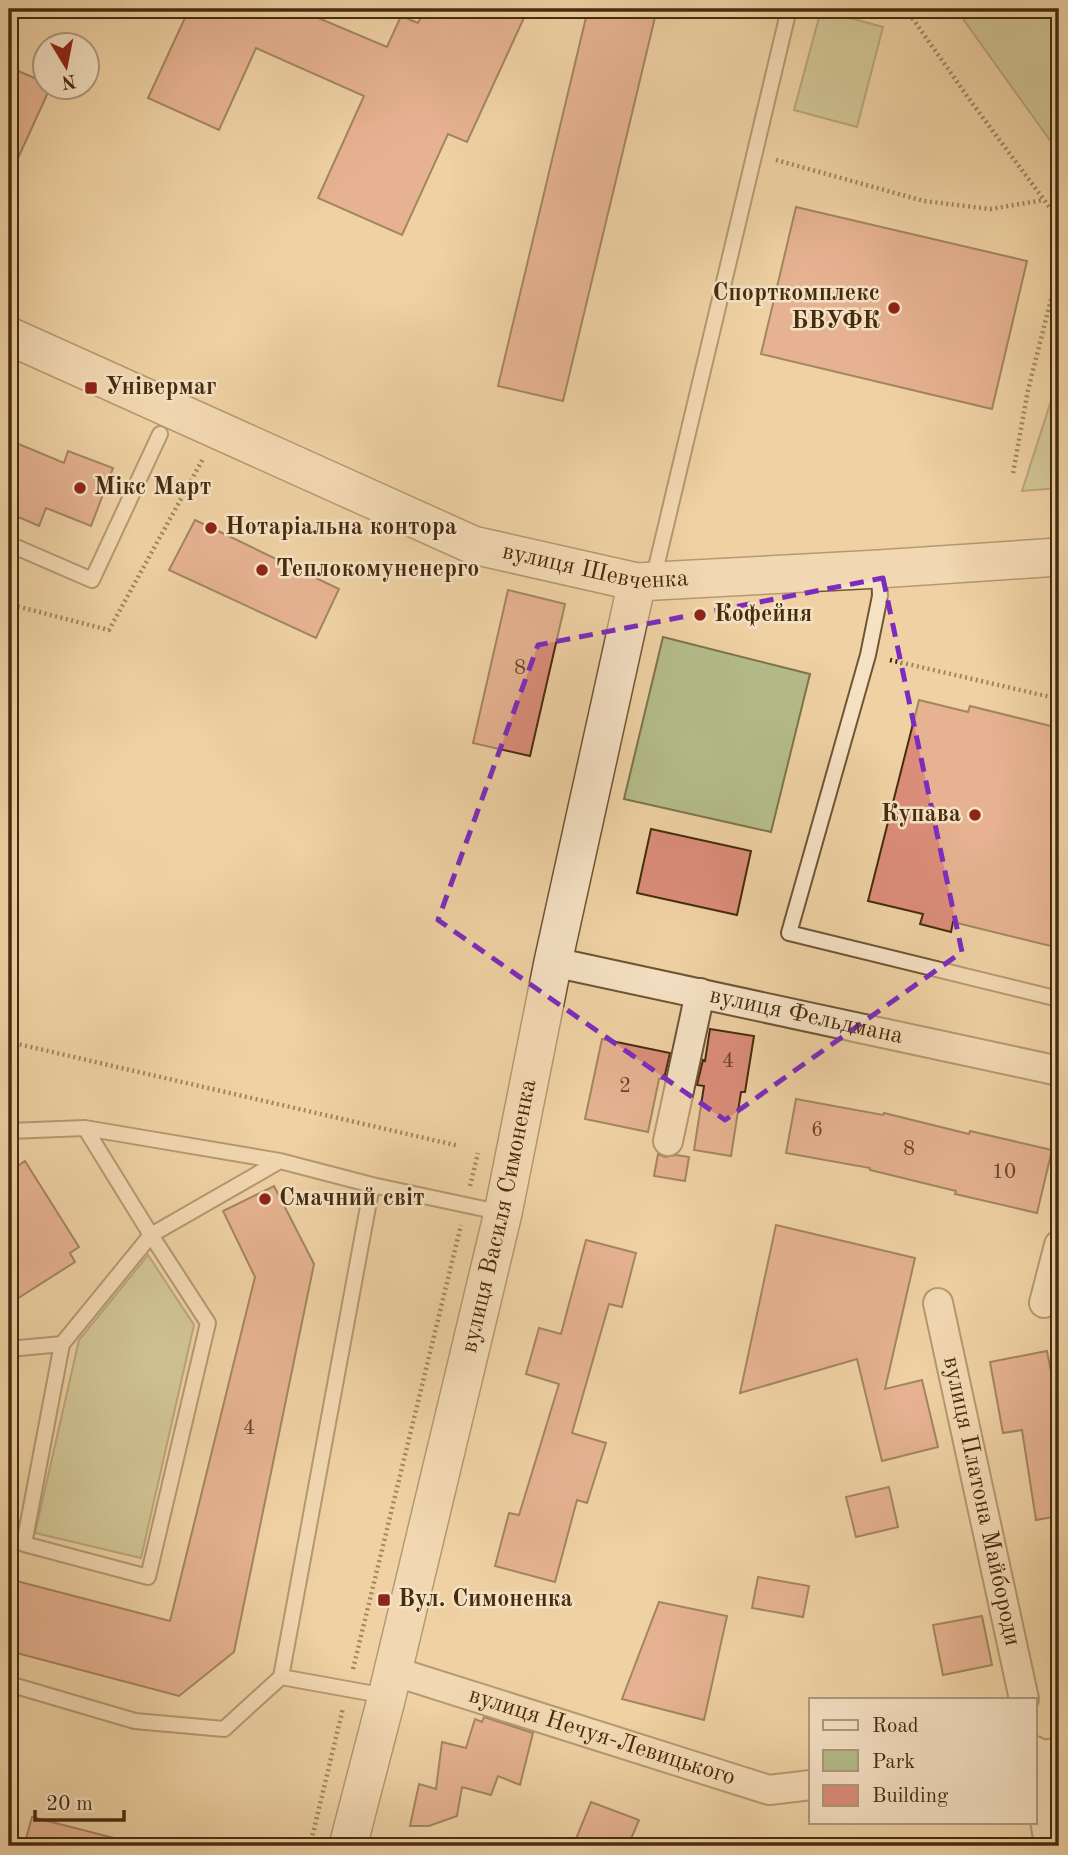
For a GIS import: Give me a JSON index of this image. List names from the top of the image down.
{
  "streets": {
    "street": [
      "вулиця Шевченка",
      "вулиця Фельдмана",
      "вулиця Василя Симоненка",
      "вулиця Платона Майбороди",
      "вулиця Нечуя-Левицького"
    ]
  },
  "crossings": [
    ["вулиця Шевченка", "вулиця Василя Симоненка"],
    ["вулиця Фельдмана", "вулиця Василя Симоненка"],
    ["вулиця Василя Симоненка", "вулиця Нечуя-Левицького"]
  ],
  "places": {
    "other": [
      "Спорткомплекс БВУФК",
      "Мікс Март",
      "Нотаріальна контора",
      "Теплокомуненерго",
      "Кофейня",
      "Купава",
      "Смачний світ"
    ],
    "transit": ["Універмаг", "Вул. Симоненка"]
  },
  "house_numbers": [
    "8",
    "4",
    "2",
    "6",
    "8",
    "10",
    "4"
  ],
  "legend": ["Road", "Park", "Building"],
  "scale_bar": "20 m",
  "north": "bottom"
}
